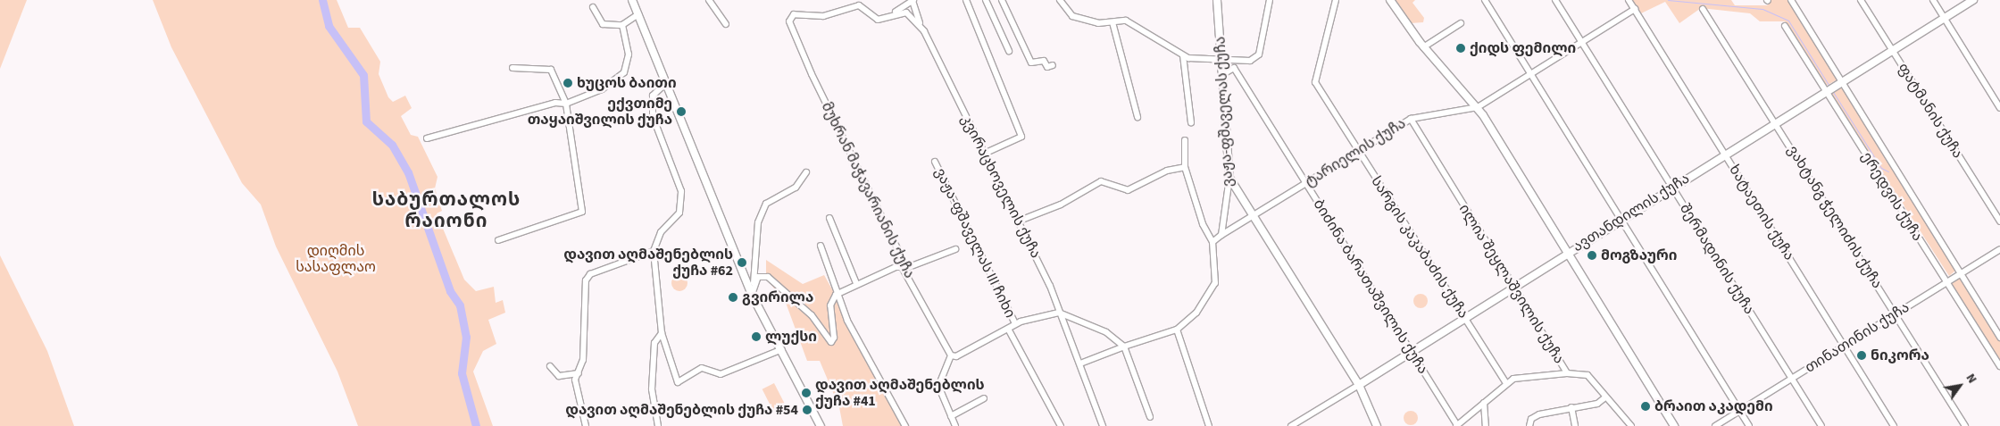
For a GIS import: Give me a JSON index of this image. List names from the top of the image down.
{
  "streets": {
    "street": [
      "ფატმანის ქუჩა",
      "ვაჟა-ფშაველას ქუჩა",
      "ტარიელის ქუჩა",
      "კვირაცხოველის ქუჩა",
      "მუხრან მაჭავარიანის ქუჩა",
      "ერედვის ქუჩა",
      "ავთანდილის ქუჩა",
      "ხატაეთის ქუჩა",
      "ვახტანგ ჭელიძის ქუჩა",
      "ვაჟა-ფშაველას III ჩიხი",
      "სარგის კაკაბაძის ქუჩა",
      "შერმადინის ქუჩა",
      "ილია შეყლაშვილის ქუჩა",
      "ბიძინა ბარათაშვილის ქუჩა",
      "თინათინის ქუჩა"
    ]
  },
  "crossings": [
    ["ფატმანის ქუჩა", "ავთანდილის ქუჩა"],
    ["ვაჟა-ფშაველას ქუჩა", "ტარიელის ქუჩა"],
    ["ტარიელის ქუჩა", "ხატაეთის ქუჩა"],
    ["ტარიელის ქუჩა", "სარგის კაკაბაძის ქუჩა"],
    ["ტარიელის ქუჩა", "შერმადინის ქუჩა"],
    ["ტარიელის ქუჩა", "ილია შეყლაშვილის ქუჩა"],
    ["ტარიელის ქუჩა", "ბიძინა ბარათაშვილის ქუჩა"],
    ["ერედვის ქუჩა", "ავთანდილის ქუჩა"],
    ["ერედვის ქუჩა", "თინათინის ქუჩა"],
    ["ავთანდილის ქუჩა", "ხატაეთის ქუჩა"],
    ["ავთანდილის ქუჩა", "ვახტანგ ჭელიძის ქუჩა"],
    ["ავთანდილის ქუჩა", "სარგის კაკაბაძის ქუჩა"],
    ["ავთანდილის ქუჩა", "შერმადინის ქუჩა"],
    ["ავთანდილის ქუჩა", "ილია შეყლაშვილის ქუჩა"],
    ["ავთანდილის ქუჩა", "ბიძინა ბარათაშვილის ქუჩა"],
    ["ხატაეთის ქუჩა", "თინათინის ქუჩა"],
    ["ვახტანგ ჭელიძის ქუჩა", "თინათინის ქუჩა"],
    ["შერმადინის ქუჩა", "თინათინის ქუჩა"]
  ],
  "districts": ["საბურთალოს რაიონი"],
  "parks": ["დიღმის სასაფლაო"],
  "places": [
    "ქიდს ფემილი",
    "ხუცოს ბაითი",
    "ექვთიმე თაყაიშვილის ქუჩა",
    "მოგზაური",
    "დავით აღმაშენებლის ქუჩა #62",
    "გვირილა",
    "ლუქსი",
    "ნიკორა",
    "დავით აღმაშენებლის ქუჩა #41",
    "ბრაით აკადემი",
    "დავით აღმაშენებლის ქუჩა #54"
  ],
  "north": "top right"
}
